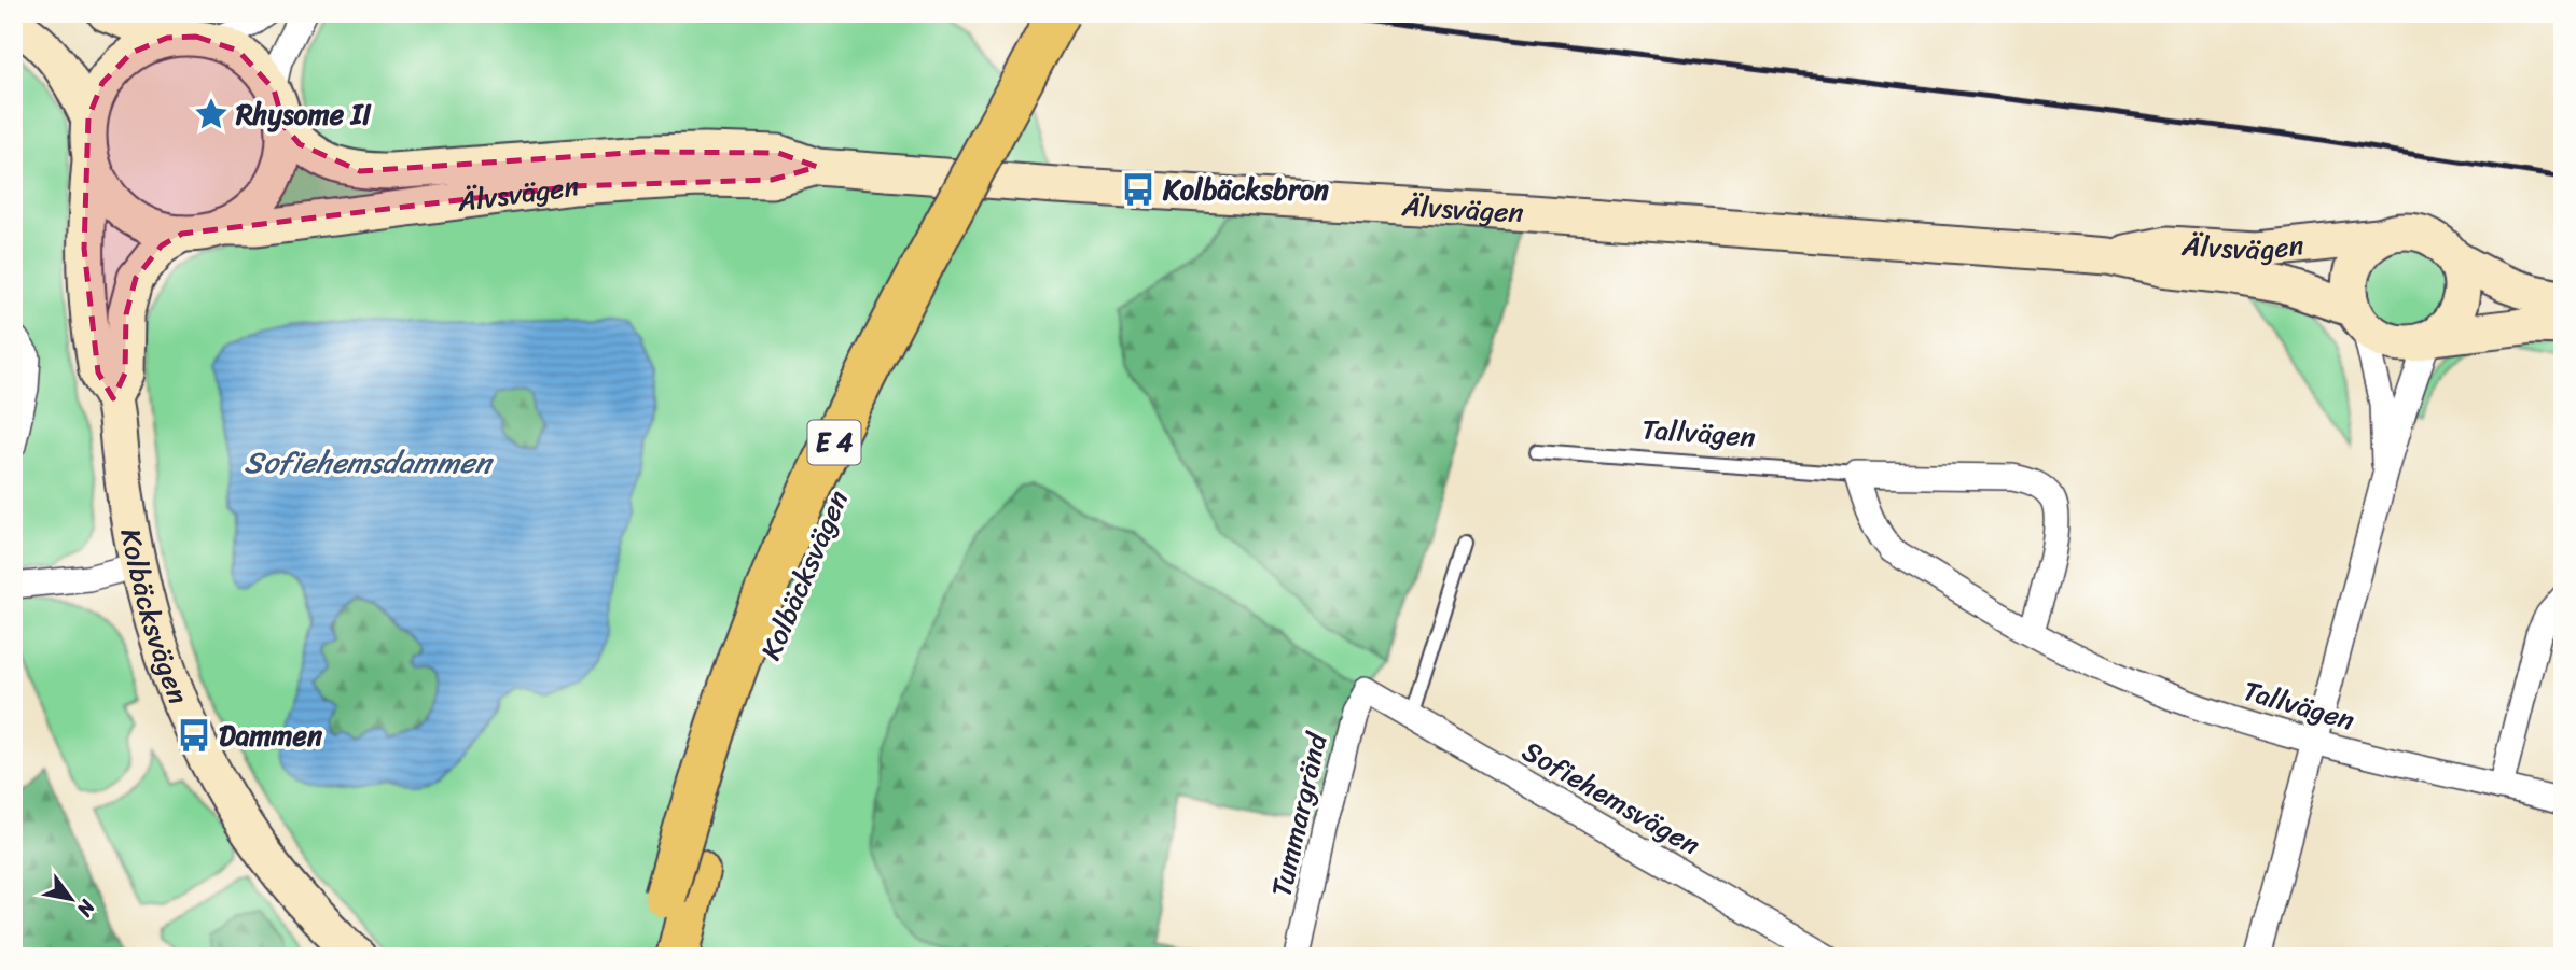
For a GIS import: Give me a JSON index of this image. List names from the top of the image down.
{
  "streets": {
    "highway": ["E 4", "Kolbäcksvägen"],
    "main road": ["Älvsvägen"],
    "street": ["Tallvägen", "Sofiehemsvägen", "Tummargränd"]
  },
  "crossings": [
    ["Älvsvägen", "Kolbäcksvägen"],
    ["Sofiehemsvägen", "Tummargränd"]
  ],
  "water": ["Sofiehemsdammen"],
  "places": {
    "place": ["Rhysome II"],
    "bus stop": ["Kolbäcksbron", "Dammen"]
  },
  "north": "bottom right"
}
